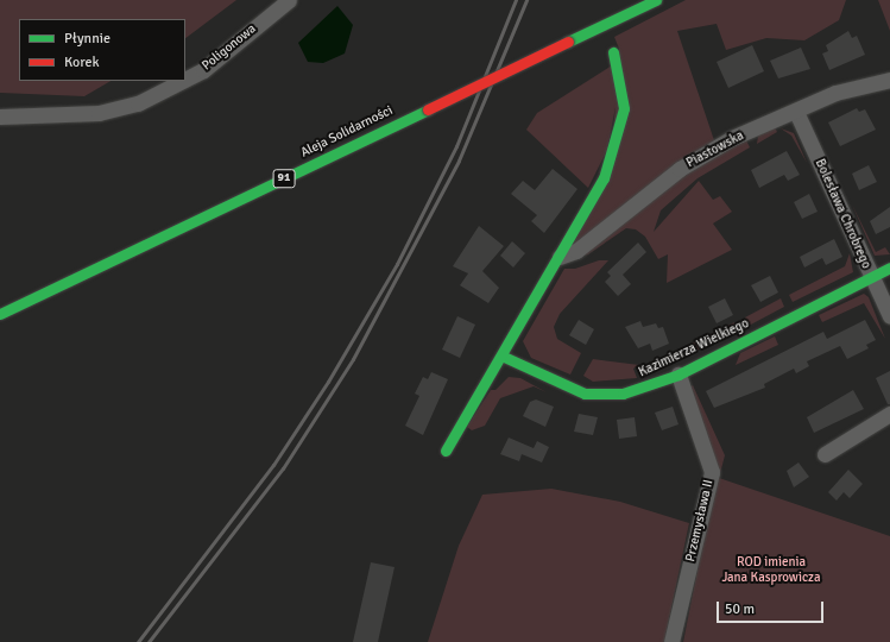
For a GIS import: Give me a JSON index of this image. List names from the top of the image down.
{
  "streets": {
    "street": [
      "Poligonowa",
      "Aleja Solidarności",
      "Piastowska",
      "91",
      "Bolesława Chrobrego",
      "Kazimierza Wielkiego",
      "Przemysława II"
    ]
  },
  "crossings": [
    ["Piastowska", "Bolesława Chrobrego"],
    ["Bolesława Chrobrego", "Kazimierza Wielkiego"],
    ["Kazimierza Wielkiego", "Przemysława II"]
  ],
  "parks": ["ROD imienia Jana Kasprowicza"],
  "legend": ["Płynnie", "Korek"],
  "scale_bar": "50 m"
}
